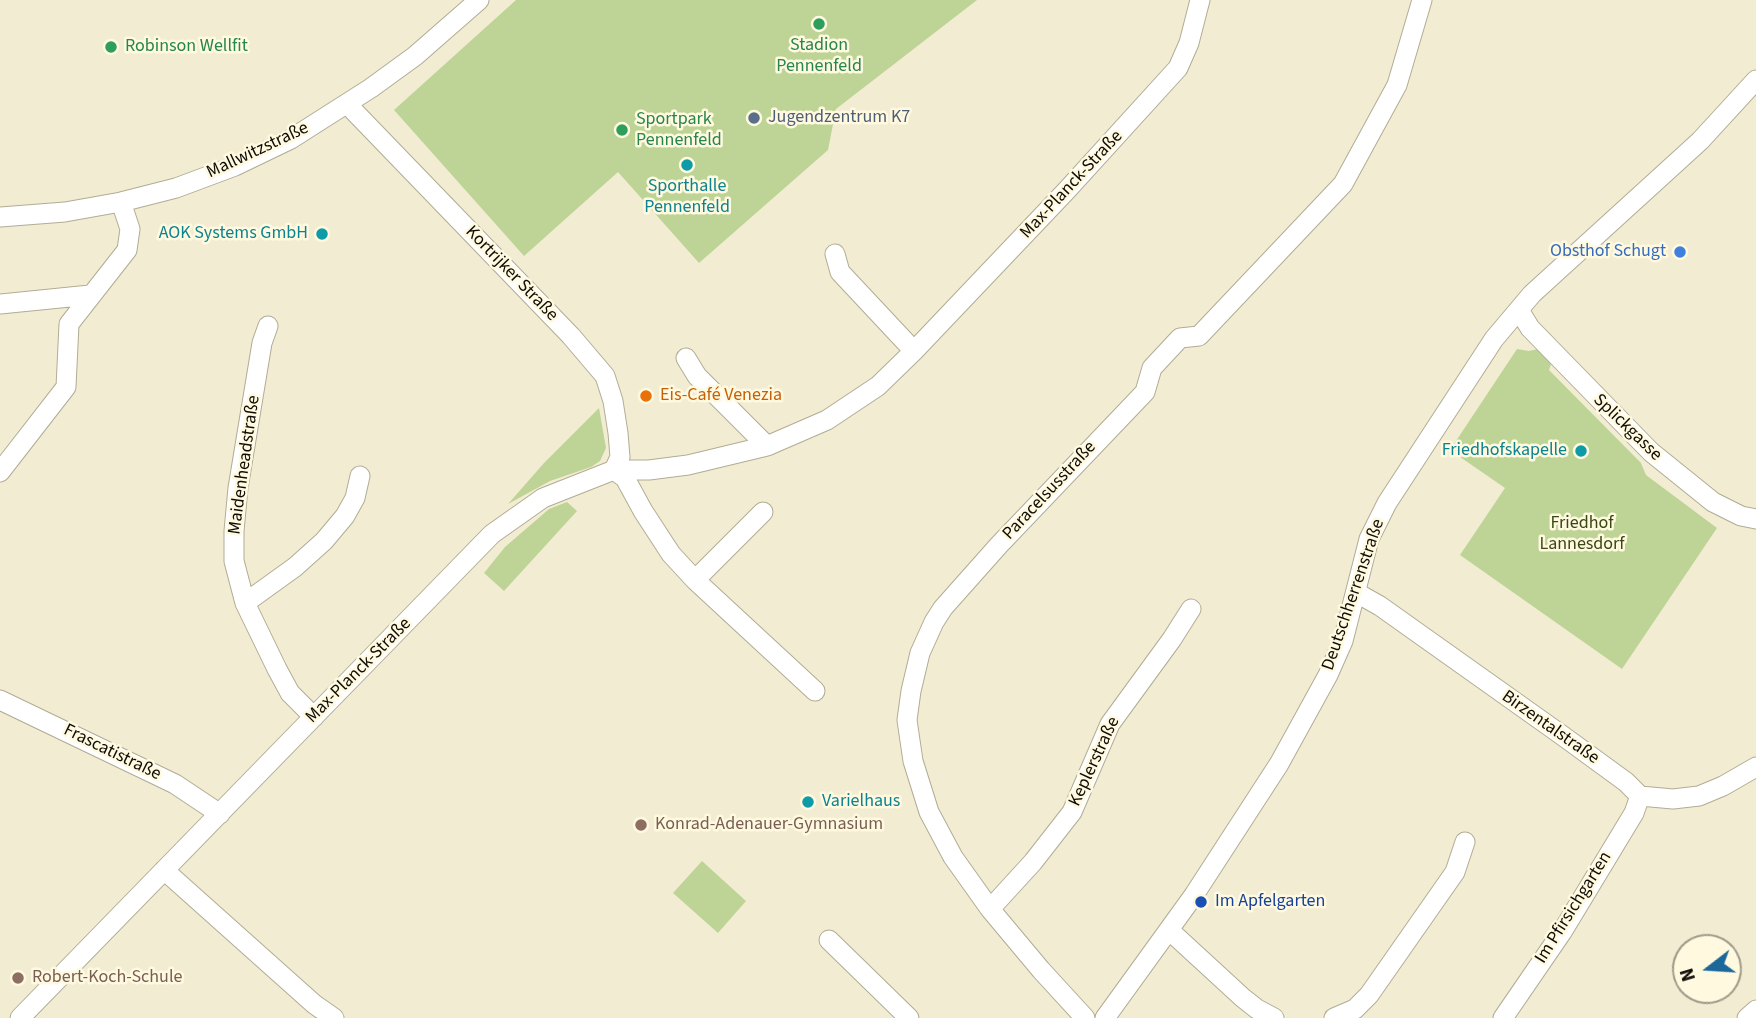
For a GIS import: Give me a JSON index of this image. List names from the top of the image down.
{
  "streets": {
    "street": [
      "Mallwitzstraße",
      "Max-Planck-Straße",
      "Kortrijker Straße",
      "Splickgasse",
      "Maidenheadstraße",
      "Paracelsusstraße",
      "Deutschherrenstraße",
      "Birzentalstraße",
      "Frascatistraße",
      "Keplerstraße",
      "Im Pfirsichgarten"
    ]
  },
  "crossings": [
    ["Mallwitzstraße", "Kortrijker Straße"],
    ["Max-Planck-Straße", "Kortrijker Straße"],
    ["Max-Planck-Straße", "Maidenheadstraße"],
    ["Max-Planck-Straße", "Frascatistraße"],
    ["Splickgasse", "Deutschherrenstraße"],
    ["Paracelsusstraße", "Keplerstraße"],
    ["Deutschherrenstraße", "Birzentalstraße"],
    ["Birzentalstraße", "Im Pfirsichgarten"]
  ],
  "parks": ["Friedhof Lannesdorf"],
  "places": [
    "Stadion Pennenfeld",
    "Robinson Wellfit",
    "Jugendzentrum K7",
    "Sportpark Pennenfeld",
    "Sporthalle Pennenfeld",
    "AOK Systems GmbH",
    "Obsthof Schugt",
    "Eis-Café Venezia",
    "Friedhofskapelle",
    "Varielhaus",
    "Konrad-Adenauer-Gymnasium",
    "Im Apfelgarten",
    "Robert-Koch-Schule"
  ],
  "north": "left"
}
